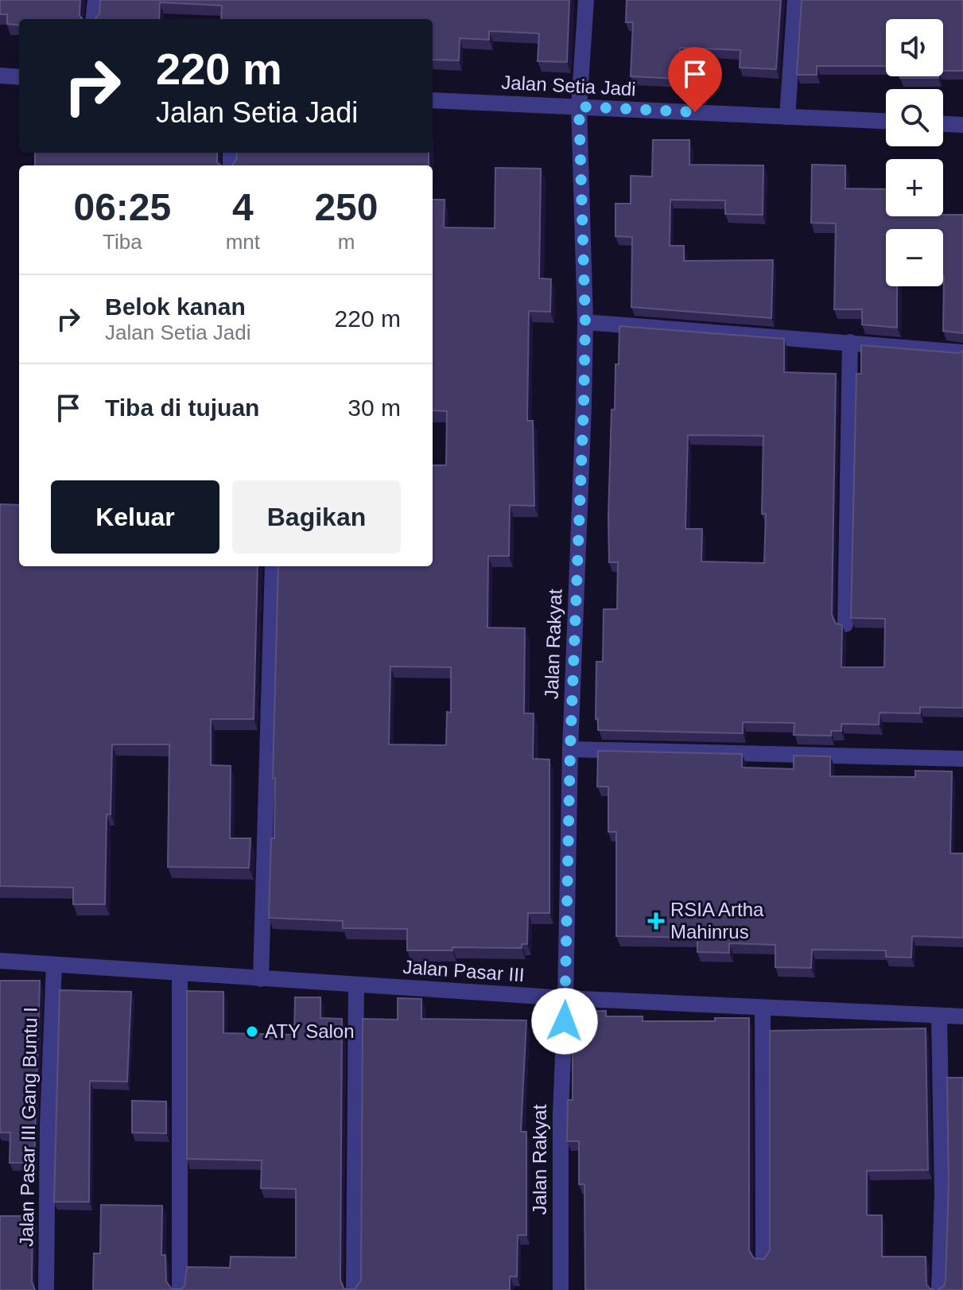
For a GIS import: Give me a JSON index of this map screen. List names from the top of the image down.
{
  "streets": {
    "street": [
      "Jalan Setia Jadi",
      "Jalan Rakyat",
      "Jalan Pasar III",
      "Jalan Pasar III Gang Buntu I"
    ]
  },
  "crossings": [
    ["Jalan Setia Jadi", "Jalan Rakyat"],
    ["Jalan Rakyat", "Jalan Pasar III"],
    ["Jalan Pasar III", "Jalan Pasar III Gang Buntu I"]
  ],
  "places": {
    "health": ["RSIA Artha Mahinrus"],
    "other": ["ATY Salon"]
  },
  "page": {
    "map_buttons": ["+", "−"],
    "turn": ["220 m", "Jalan Setia Jadi"],
    "eta": [
      "06:25",
      "Tiba",
      "4",
      "mnt",
      "250",
      "m"
    ],
    "list": [
      {
        "name": "Belok kanan",
        "note": "Jalan Setia Jadi",
        "value": "220 m"
      },
      {
        "name": "Tiba di tujuan",
        "value": "30 m"
      }
    ],
    "buttons": ["Keluar", "Bagikan"]
  }
}
